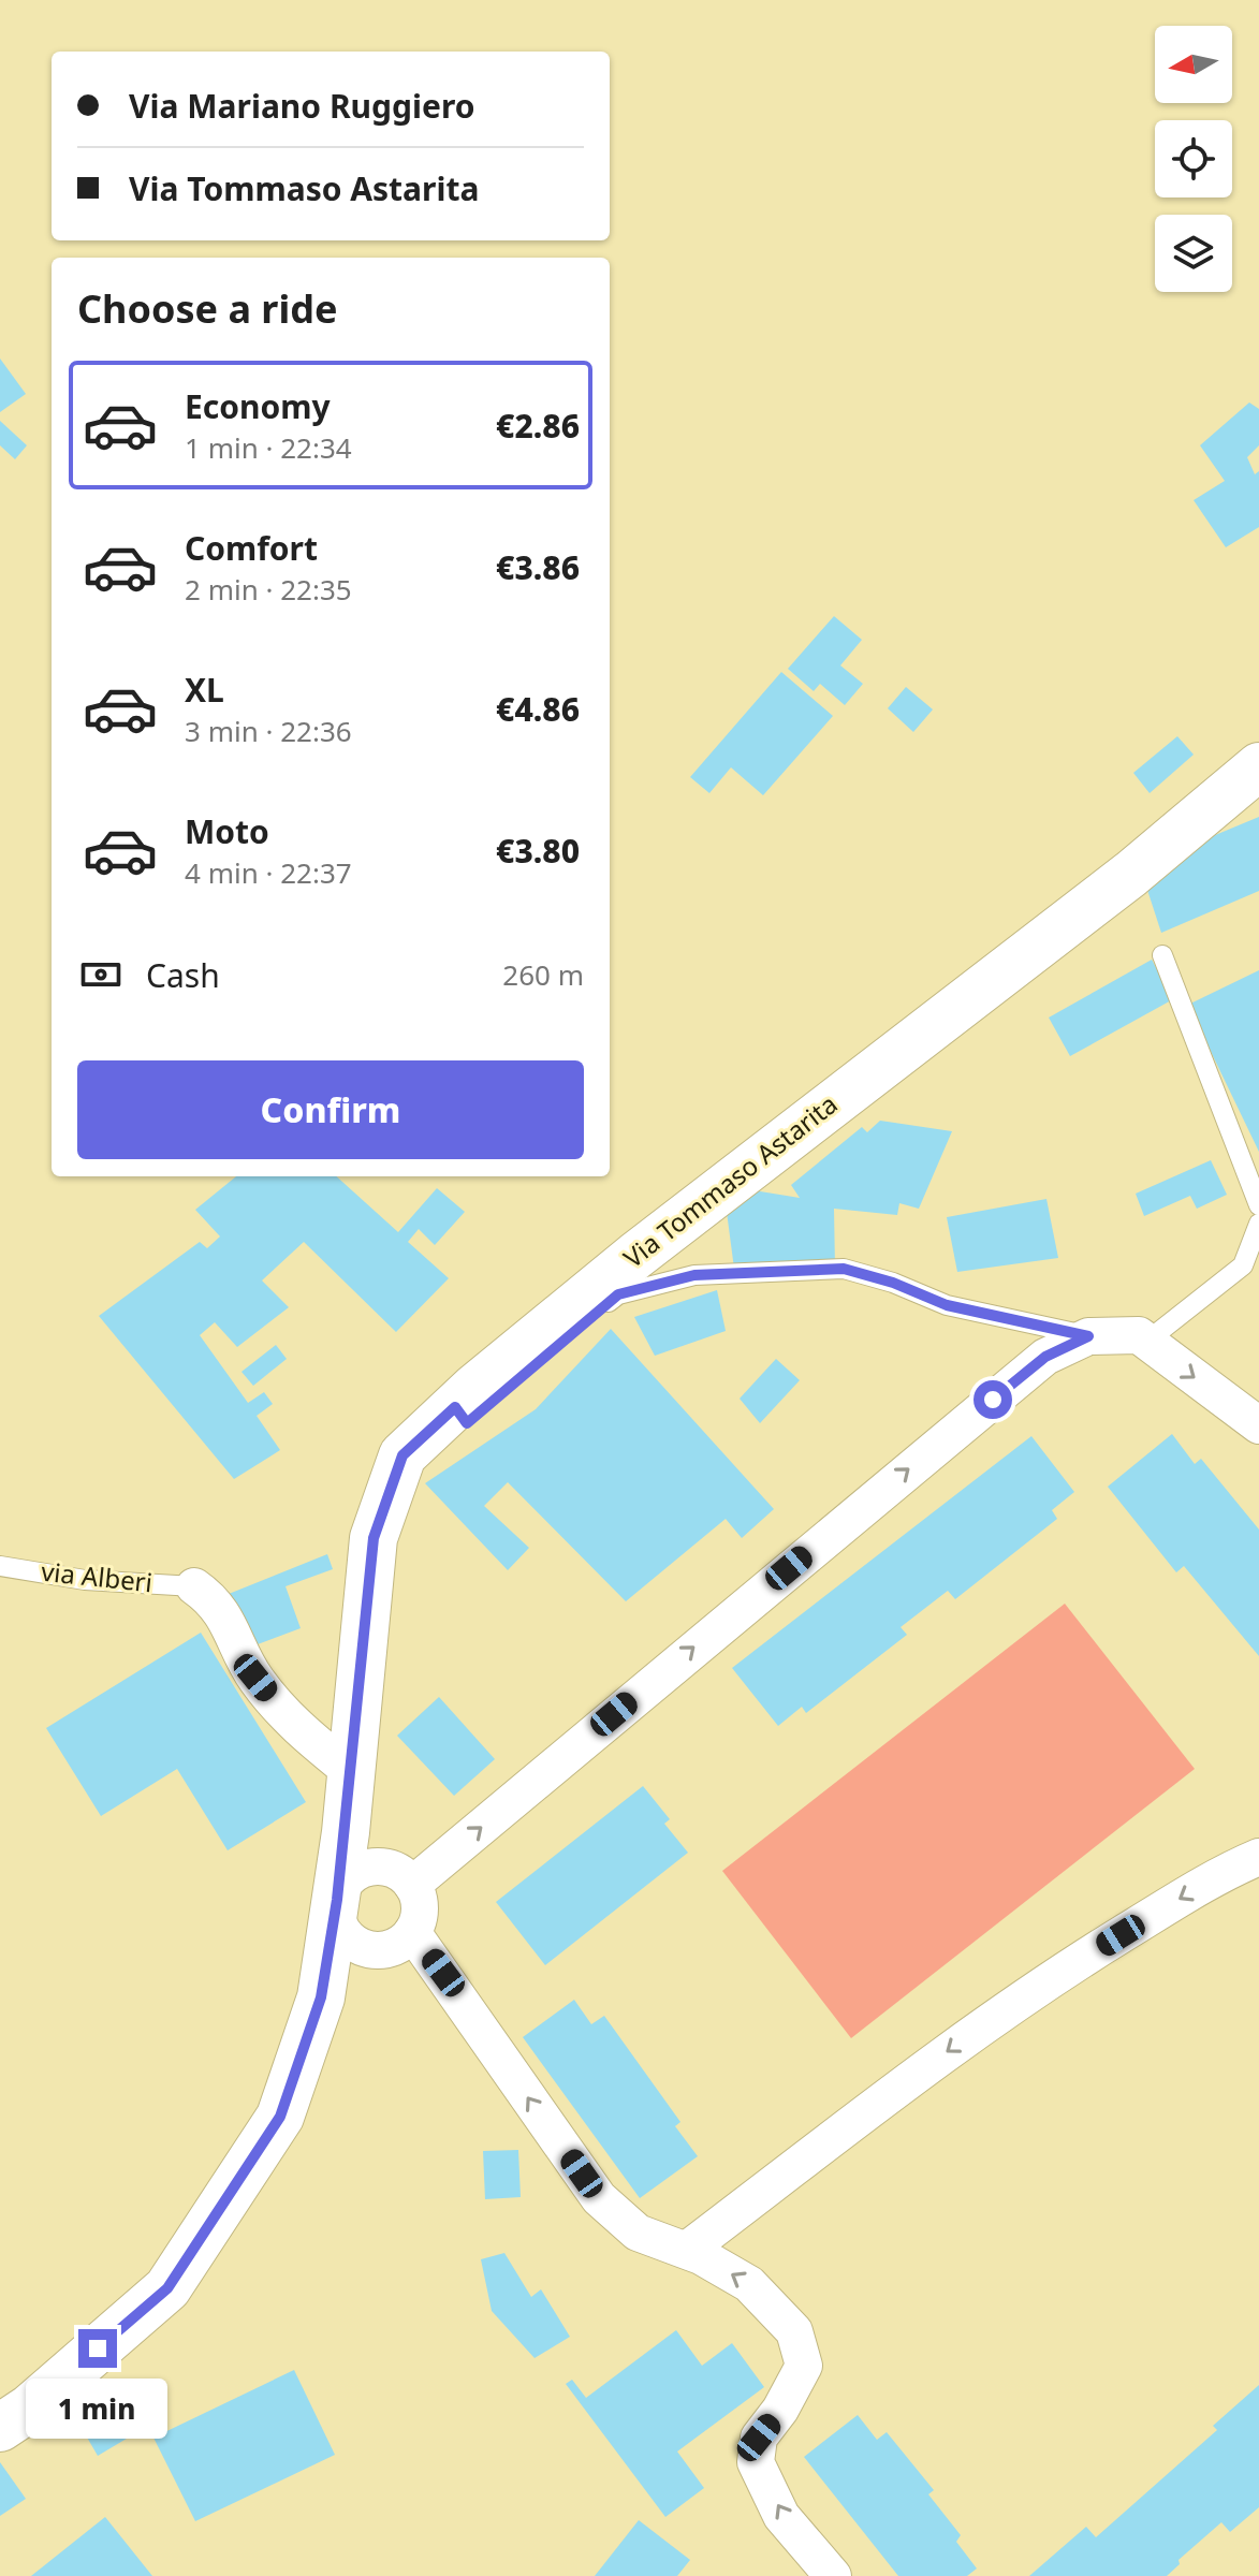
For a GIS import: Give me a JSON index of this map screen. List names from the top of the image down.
{
  "streets": {
    "main road": ["Via Tommaso Astarita"],
    "lane": ["via Alberi"]
  },
  "north": "left",
  "page": {
    "banner": ["Via Mariano Ruggiero", "Via Tommaso Astarita"],
    "heading": "Choose a ride",
    "list": [
      {
        "name": "Economy",
        "note": "1 min · 22:34",
        "value": "€2.86"
      },
      {
        "name": "Comfort",
        "note": "2 min · 22:35",
        "value": "€3.86"
      },
      {
        "name": "XL",
        "note": "3 min · 22:36",
        "value": "€4.86"
      },
      {
        "name": "Moto",
        "note": "4 min · 22:37",
        "value": "€3.80"
      }
    ],
    "pay": ["Cash", "260 m"],
    "buttons": "Confirm",
    "bubble": "1 min"
  }
}
